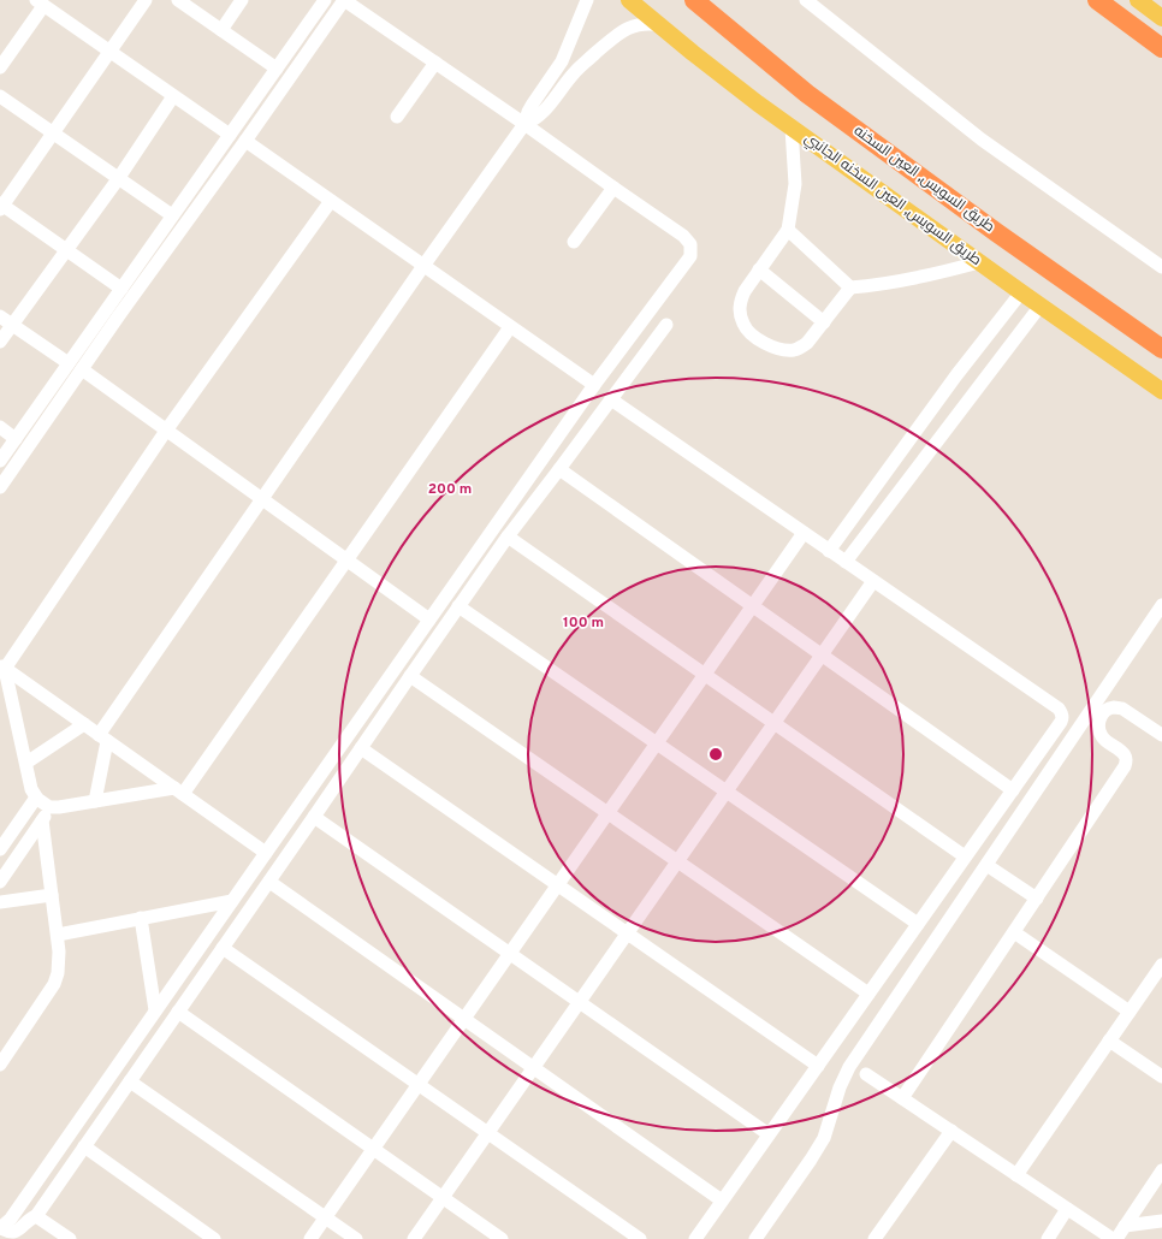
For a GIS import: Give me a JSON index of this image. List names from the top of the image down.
{
  "streets": {
    "highway": ["طريق السويس, العين السخنه"],
    "main road": ["طريق السويس, العين السخنه الجانبي"]
  },
  "rings": ["200 m", "100 m"]
}
